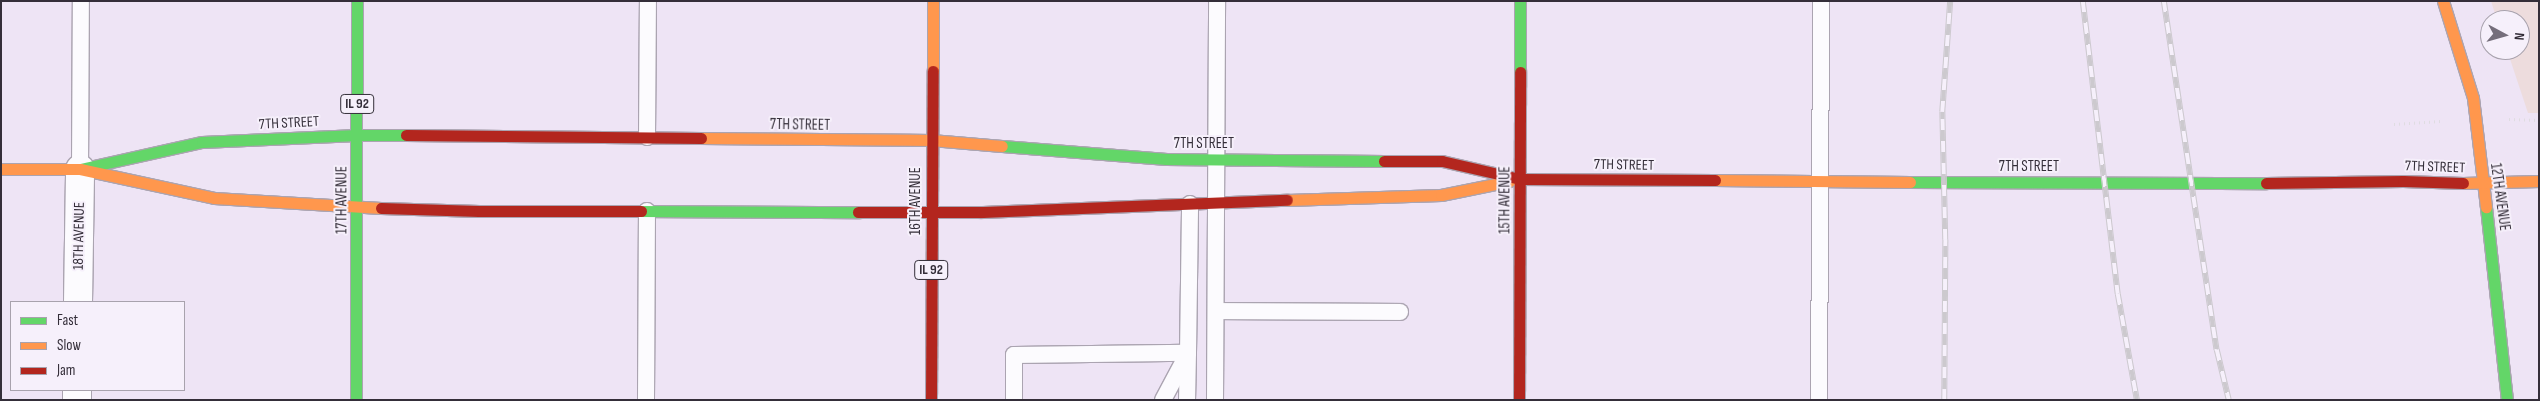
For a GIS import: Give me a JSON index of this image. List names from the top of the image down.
{
  "streets": {
    "street": [
      "IL 92",
      "7TH STREET",
      "12TH AVENUE",
      "17TH AVENUE",
      "15TH AVENUE",
      "16TH AVENUE",
      "18TH AVENUE"
    ]
  },
  "crossings": [
    ["7TH STREET", "12TH AVENUE"],
    ["7TH STREET", "17TH AVENUE"],
    ["7TH STREET", "15TH AVENUE"],
    ["7TH STREET", "16TH AVENUE"],
    ["7TH STREET", "18TH AVENUE"]
  ],
  "legend": ["Fast", "Slow", "Jam"],
  "north": "right"
}
